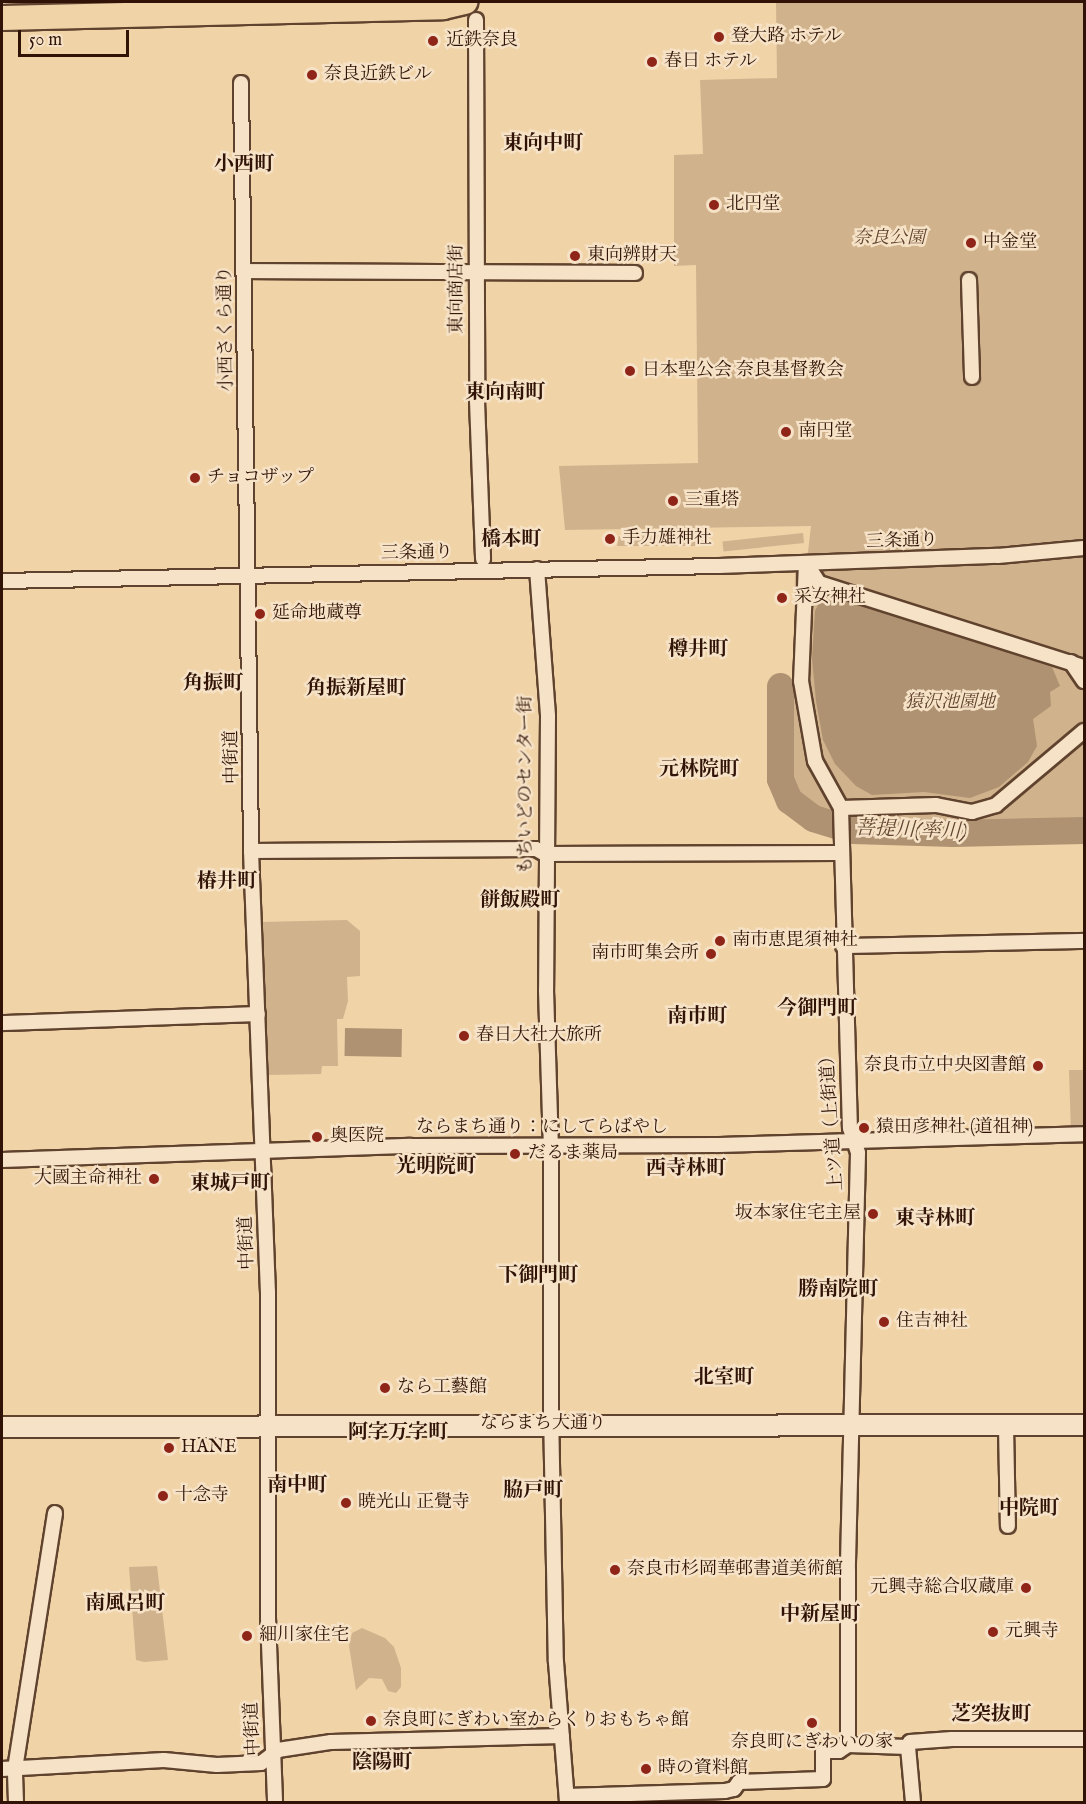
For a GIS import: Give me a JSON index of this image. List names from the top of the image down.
{
  "streets": {
    "street": [
      "東向商店街",
      "小西さくら通り",
      "三条通り",
      "中街道",
      "もちいどのセンター街",
      "上ツ道（上街道）",
      "ならまち通り：にしてらばやし",
      "ならまち大通り"
    ]
  },
  "crossings": [
    ["小西さくら通り", "三条通り"],
    ["小西さくら通り", "中街道"],
    ["三条通り", "中街道"],
    ["三条通り", "もちいどのセンター街"],
    ["中街道", "ならまち通り：にしてらばやし"],
    ["中街道", "ならまち大通り"],
    ["もちいどのセンター街", "ならまち通り：にしてらばやし"],
    ["もちいどのセンター街", "ならまち大通り"],
    ["上ツ道（上街道）", "ならまち通り：にしてらばやし"],
    ["上ツ道（上街道）", "ならまち大通り"]
  ],
  "districts": [
    "東向中町",
    "小西町",
    "東向南町",
    "橋本町",
    "樽井町",
    "角振町",
    "角振新屋町",
    "元林院町",
    "椿井町",
    "餅飯殿町",
    "今御門町",
    "南市町",
    "光明院町",
    "西寺林町",
    "東城戸町",
    "東寺林町",
    "下御門町",
    "勝南院町",
    "北室町",
    "阿字万字町",
    "南中町",
    "脇戸町",
    "中院町",
    "南風呂町",
    "中新屋町",
    "芝突抜町",
    "陰陽町"
  ],
  "water": ["菩提川(率川)"],
  "parks": ["奈良公園", "猿沢池園地"],
  "places": [
    "登大路 ホテル",
    "近鉄奈良",
    "春日 ホテル",
    "奈良近鉄ビル",
    "北円堂",
    "中金堂",
    "東向辨財天",
    "日本聖公会 奈良基督教会",
    "南円堂",
    "チョコザップ",
    "三重塔",
    "手力雄神社",
    "采女神社",
    "延命地蔵尊",
    "南市恵毘須神社",
    "南市町集会所",
    "春日大社大旅所",
    "奈良市立中央図書館",
    "猿田彦神社 (道祖神)",
    "奥医院",
    "だるま薬局",
    "大國主命神社",
    "坂本家住宅主屋",
    "住吉神社",
    "なら工藝館",
    "HANE",
    "十念寺",
    "暁光山 正覺寺",
    "奈良市杉岡華邨書道美術館",
    "元興寺総合収蔵庫",
    "元興寺",
    "細川家住宅",
    "奈良町にぎわい室からくりおもちゃ館",
    "奈良町にぎわいの家",
    "時の資料館"
  ],
  "scale_bar": "50 m"
}
